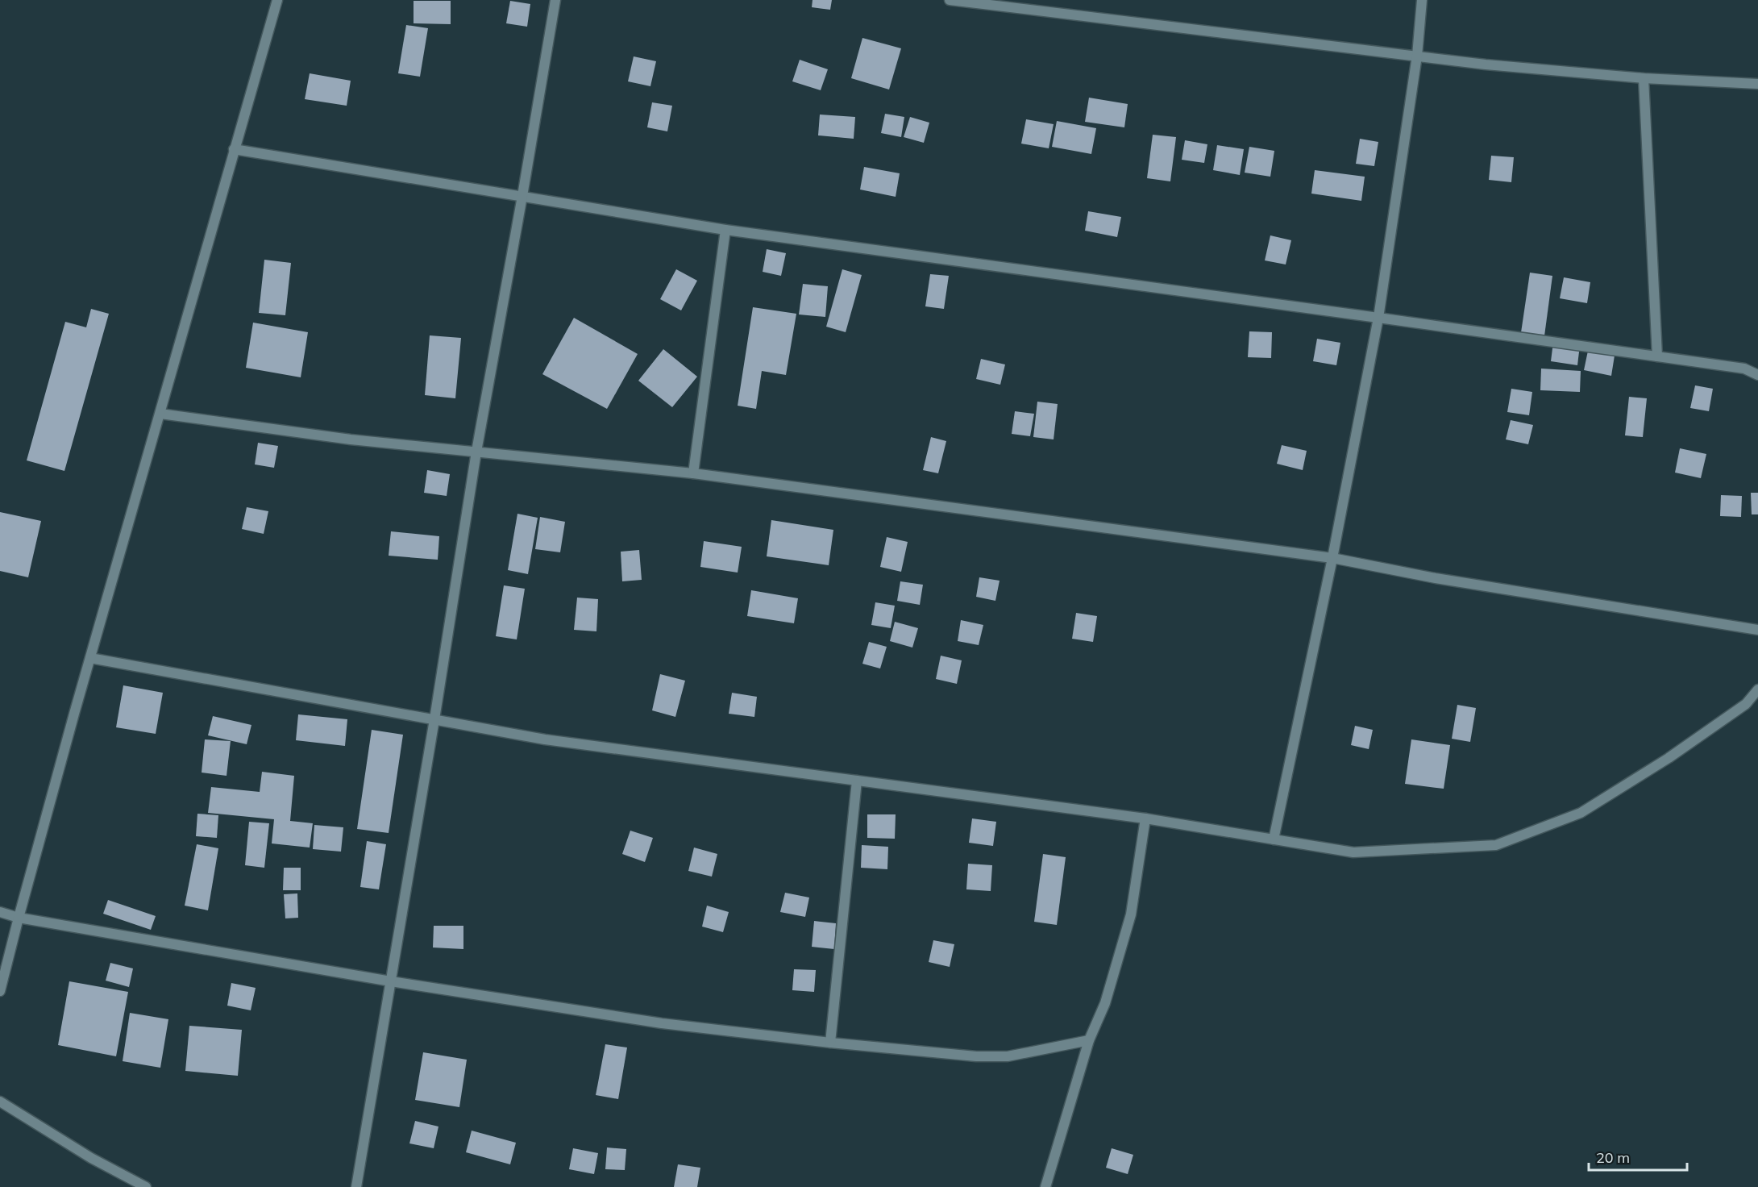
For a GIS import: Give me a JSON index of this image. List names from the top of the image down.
{
  "scale_bar": "20 m"
}
